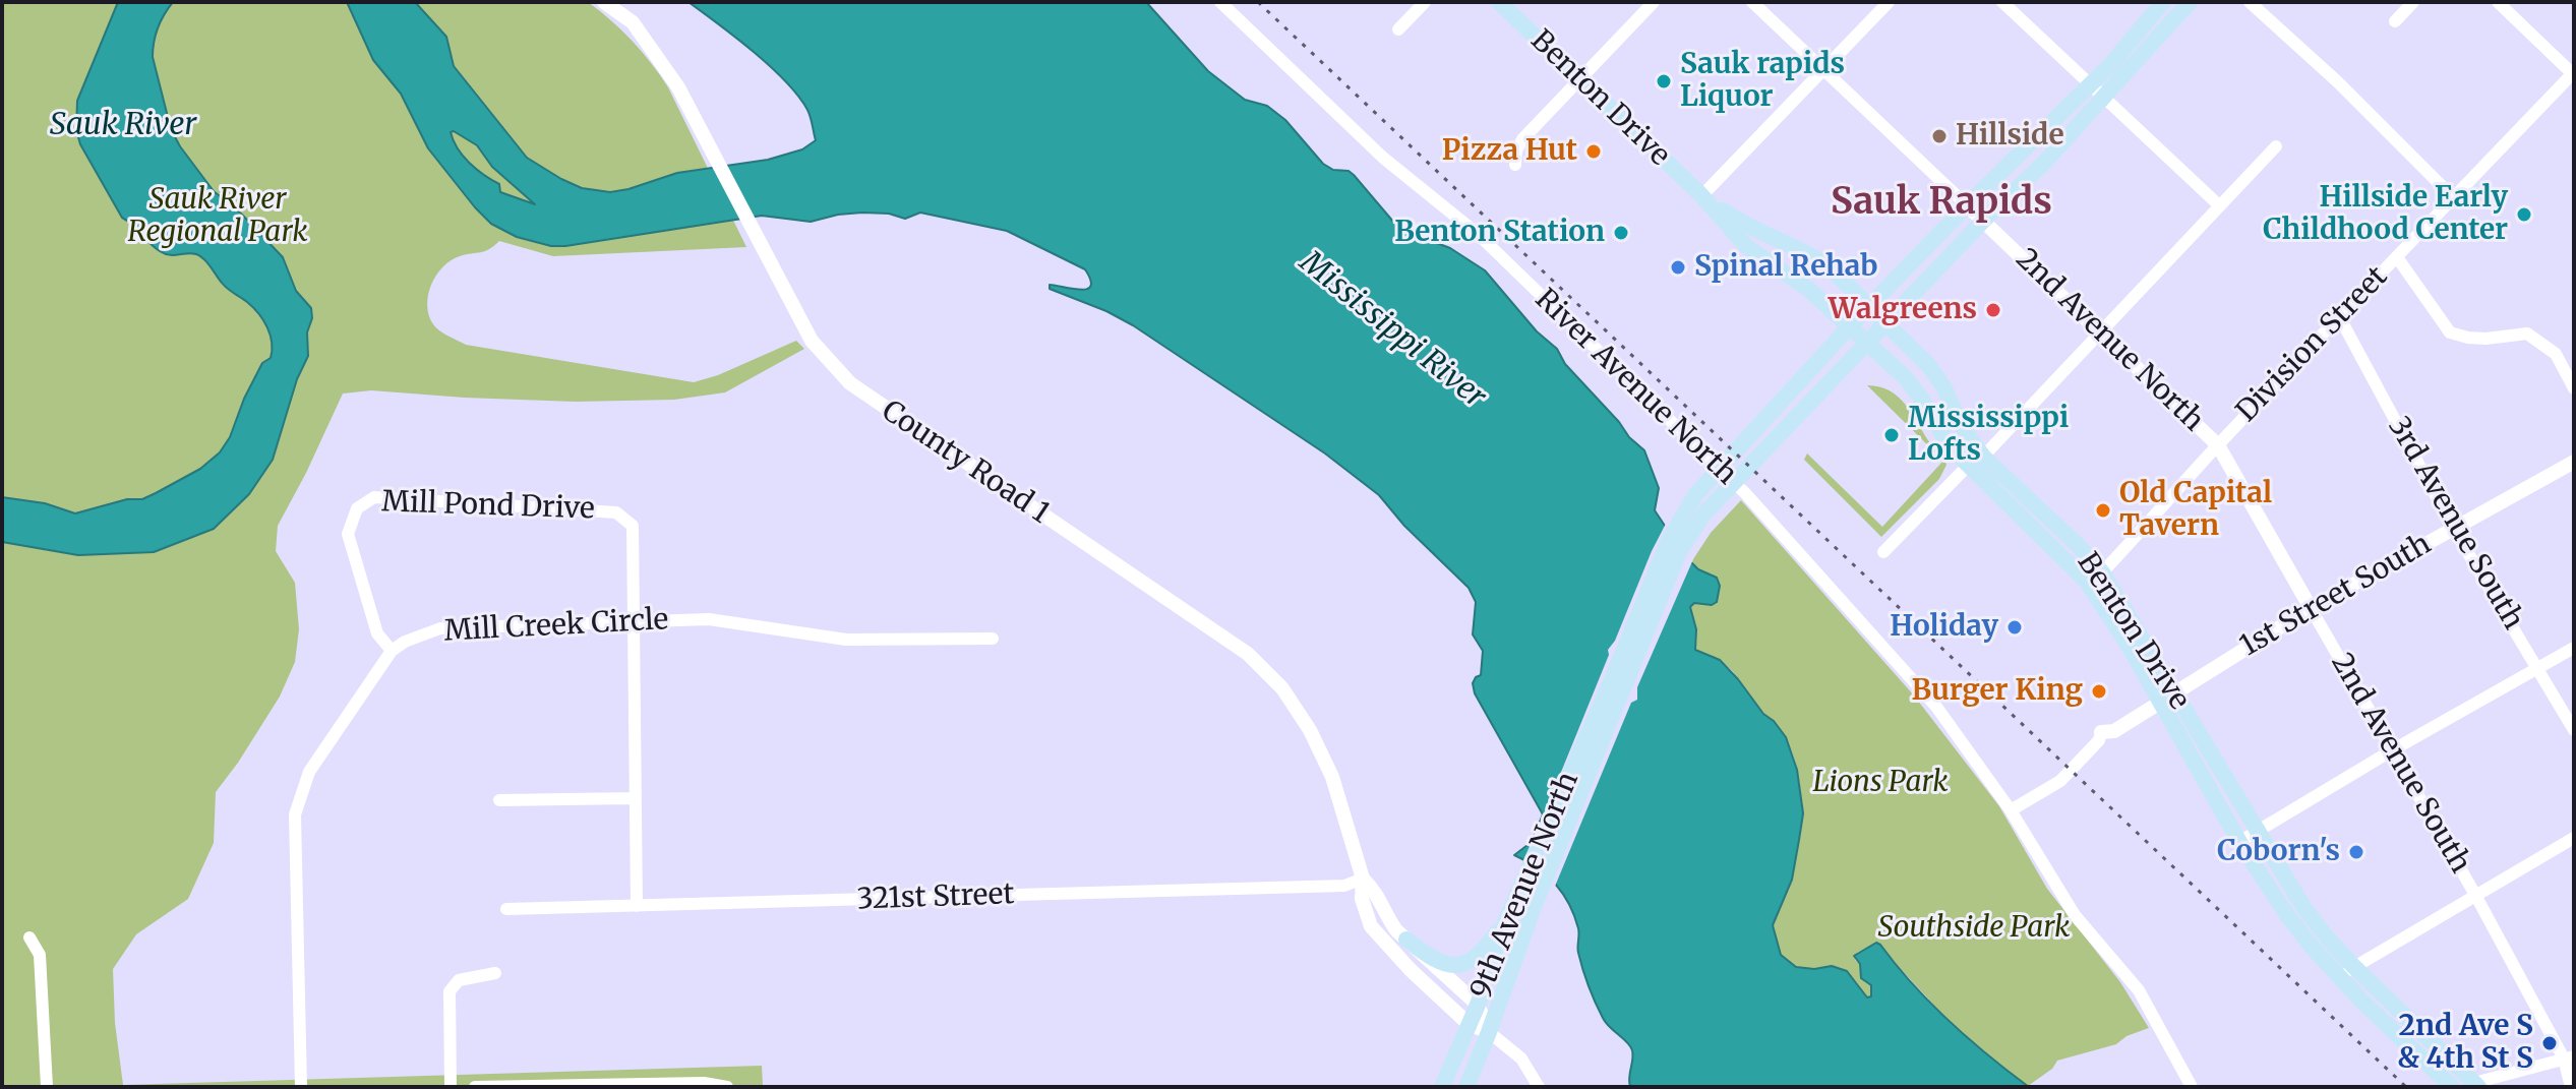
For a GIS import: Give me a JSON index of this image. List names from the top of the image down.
{
  "streets": {
    "main road": ["Benton Drive", "9th Avenue North"],
    "street": [
      "2nd Avenue North",
      "Division Street",
      "River Avenue North",
      "County Road 1",
      "Mill Pond Drive",
      "3rd Avenue South",
      "1st Street South",
      "Mill Creek Circle",
      "2nd Avenue South",
      "321st Street"
    ]
  },
  "crossings": [
    ["Benton Drive", "Division Street"],
    ["Benton Drive", "1st Street South"],
    ["Benton Drive", "9th Avenue North"],
    ["2nd Avenue North", "Division Street"],
    ["2nd Avenue North", "2nd Avenue South"],
    ["2nd Avenue North", "9th Avenue North"],
    ["Division Street", "3rd Avenue South"],
    ["Division Street", "2nd Avenue South"],
    ["River Avenue North", "1st Street South"],
    ["County Road 1", "9th Avenue North"],
    ["County Road 1", "321st Street"],
    ["Mill Pond Drive", "Mill Creek Circle"],
    ["Mill Pond Drive", "321st Street"],
    ["3rd Avenue South", "1st Street South"],
    ["1st Street South", "2nd Avenue South"]
  ],
  "districts": ["Sauk Rapids"],
  "water": ["Sauk River", "Mississippi River"],
  "parks": ["Sauk River Regional Park", "Lions Park", "Southside Park"],
  "places": [
    "Sauk rapids Liquor",
    "Hillside",
    "Pizza Hut",
    "Hillside Early Childhood Center",
    "Benton Station",
    "Spinal Rehab",
    "Walgreens",
    "Mississippi Lofts",
    "Old Capital Tavern",
    "Holiday",
    "Burger King",
    "Coborn's",
    "2nd Ave S & 4th St S"
  ]
}
